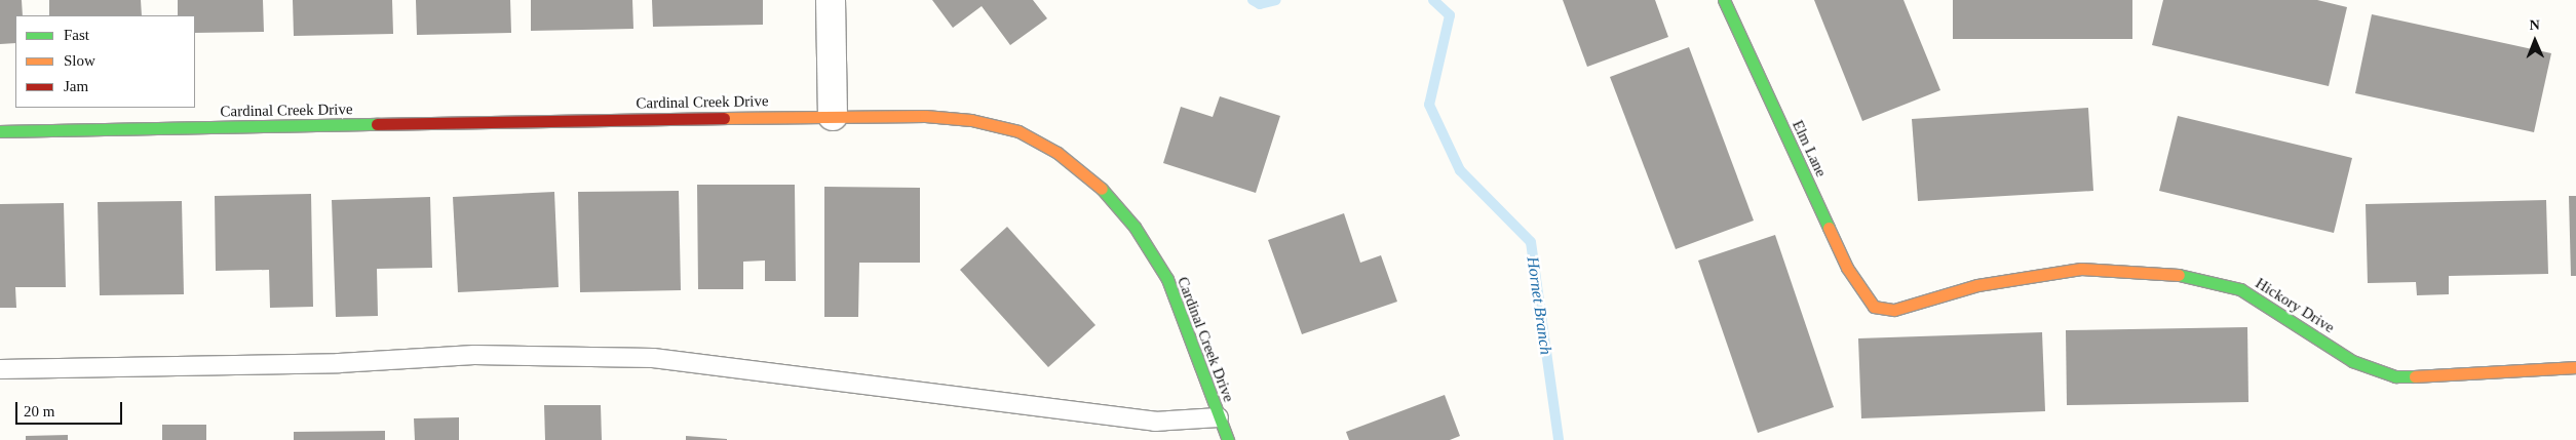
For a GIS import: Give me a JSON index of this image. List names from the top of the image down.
{
  "streets": {
    "street": ["Cardinal Creek Drive", "Elm Lane", "Hickory Drive"]
  },
  "crossings": [
    ["Elm Lane", "Hickory Drive"]
  ],
  "water": ["Hornet Branch"],
  "legend": ["Fast", "Slow", "Jam"],
  "scale_bar": "20 m",
  "north": "top"
}
